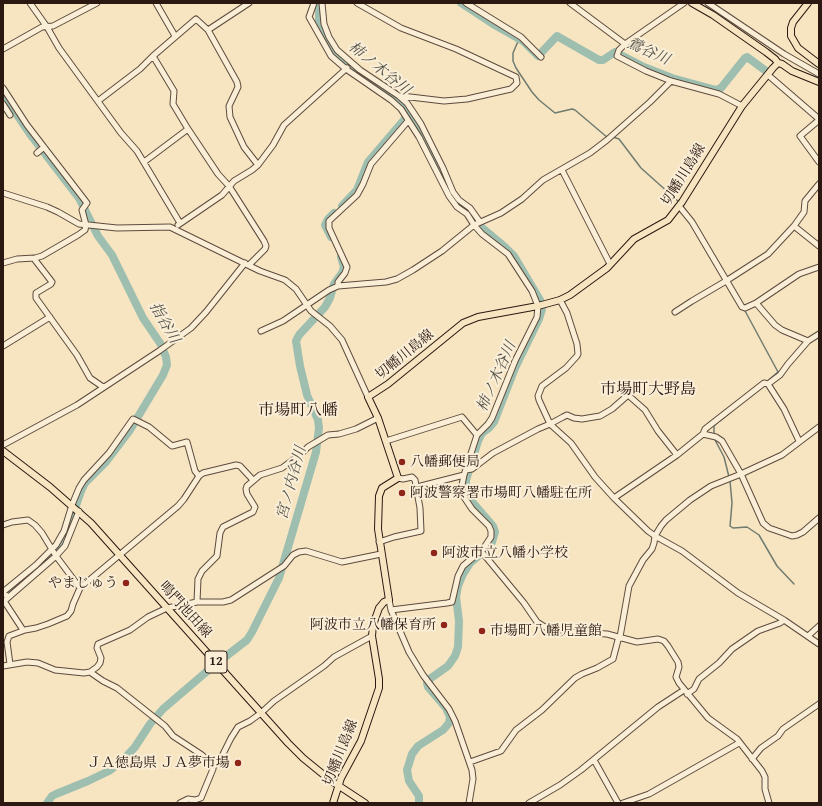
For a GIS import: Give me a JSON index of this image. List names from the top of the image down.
{
  "streets": {
    "main road": ["切幡川島線", "鳴門池田線", "12"]
  },
  "crossings": [
    ["切幡川島線", "鳴門池田線"]
  ],
  "districts": ["市場町大野島", "市場町八幡"],
  "water": [
    "鶯谷川",
    "柿ノ木谷川",
    "指谷川",
    "宮ノ内谷川"
  ],
  "places": [
    "八幡郵便局",
    "阿波警察署市場町八幡駐在所",
    "阿波市立八幡小学校",
    "やまじゅう",
    "阿波市立八幡保育所",
    "市場町八幡児童館",
    "ＪＡ徳島県 ＪＡ夢市場"
  ]
}
